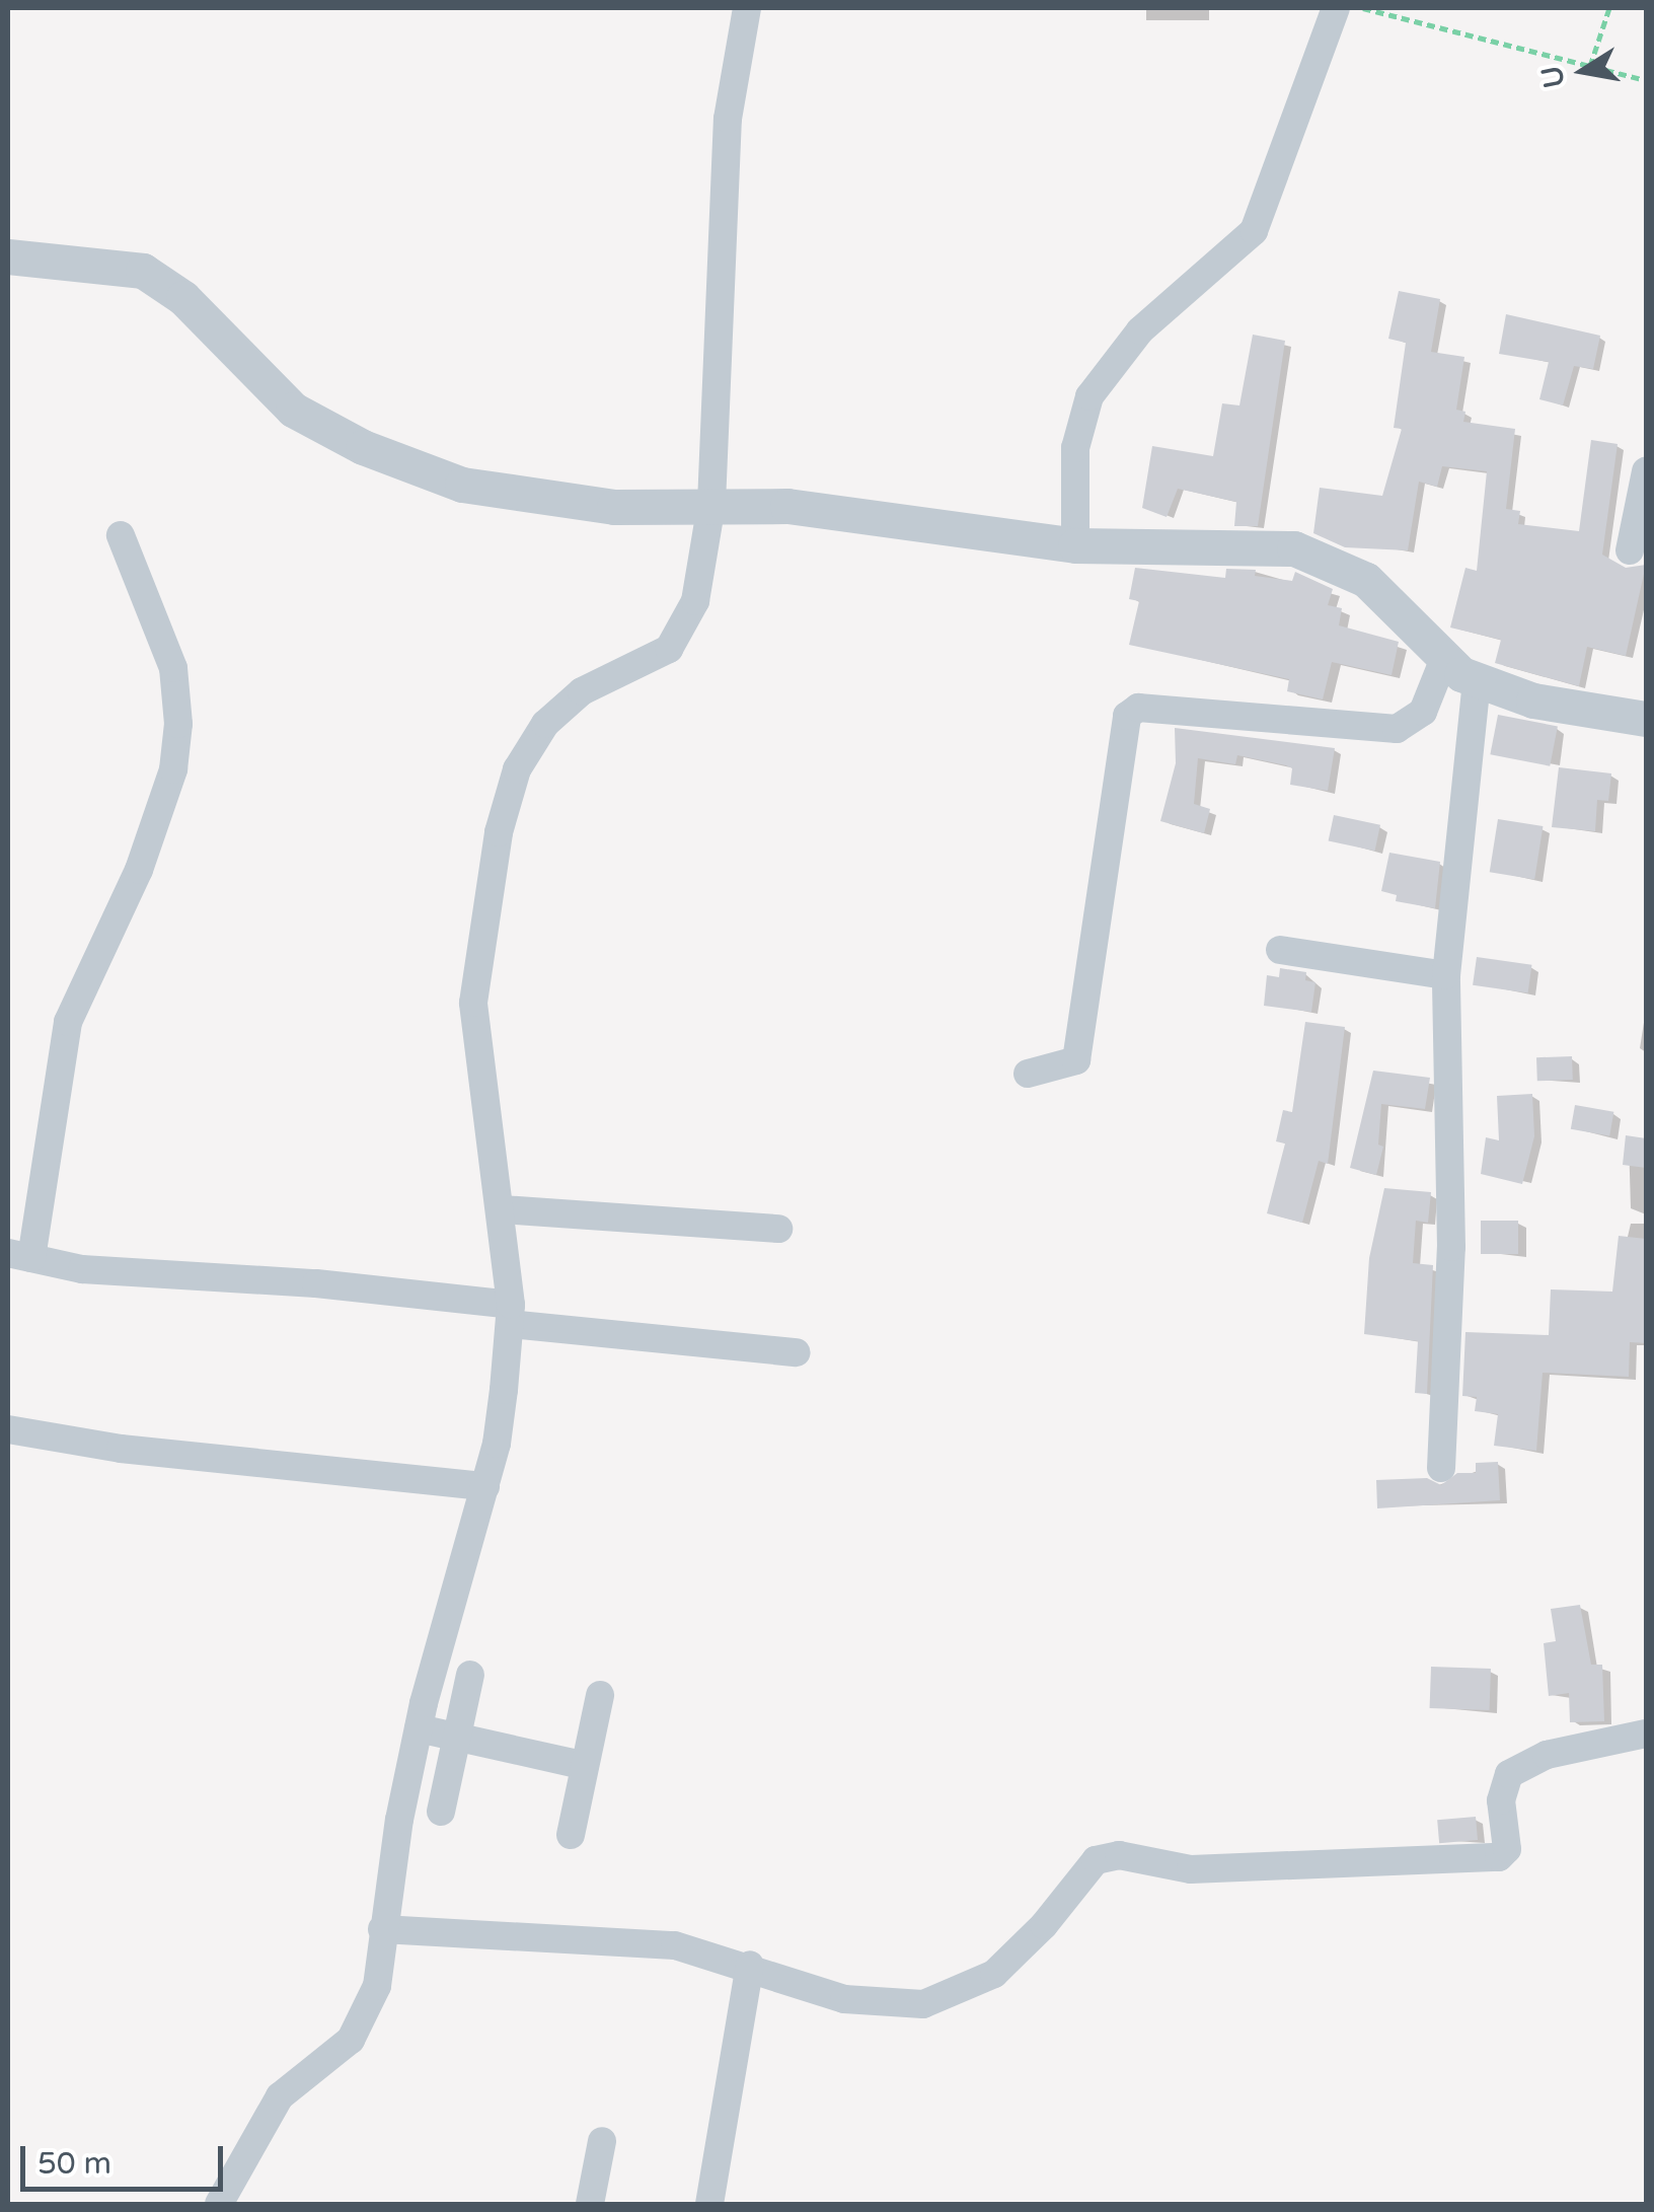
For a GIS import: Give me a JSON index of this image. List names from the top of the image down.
{
  "scale_bar": "50 m",
  "north": "left"
}
